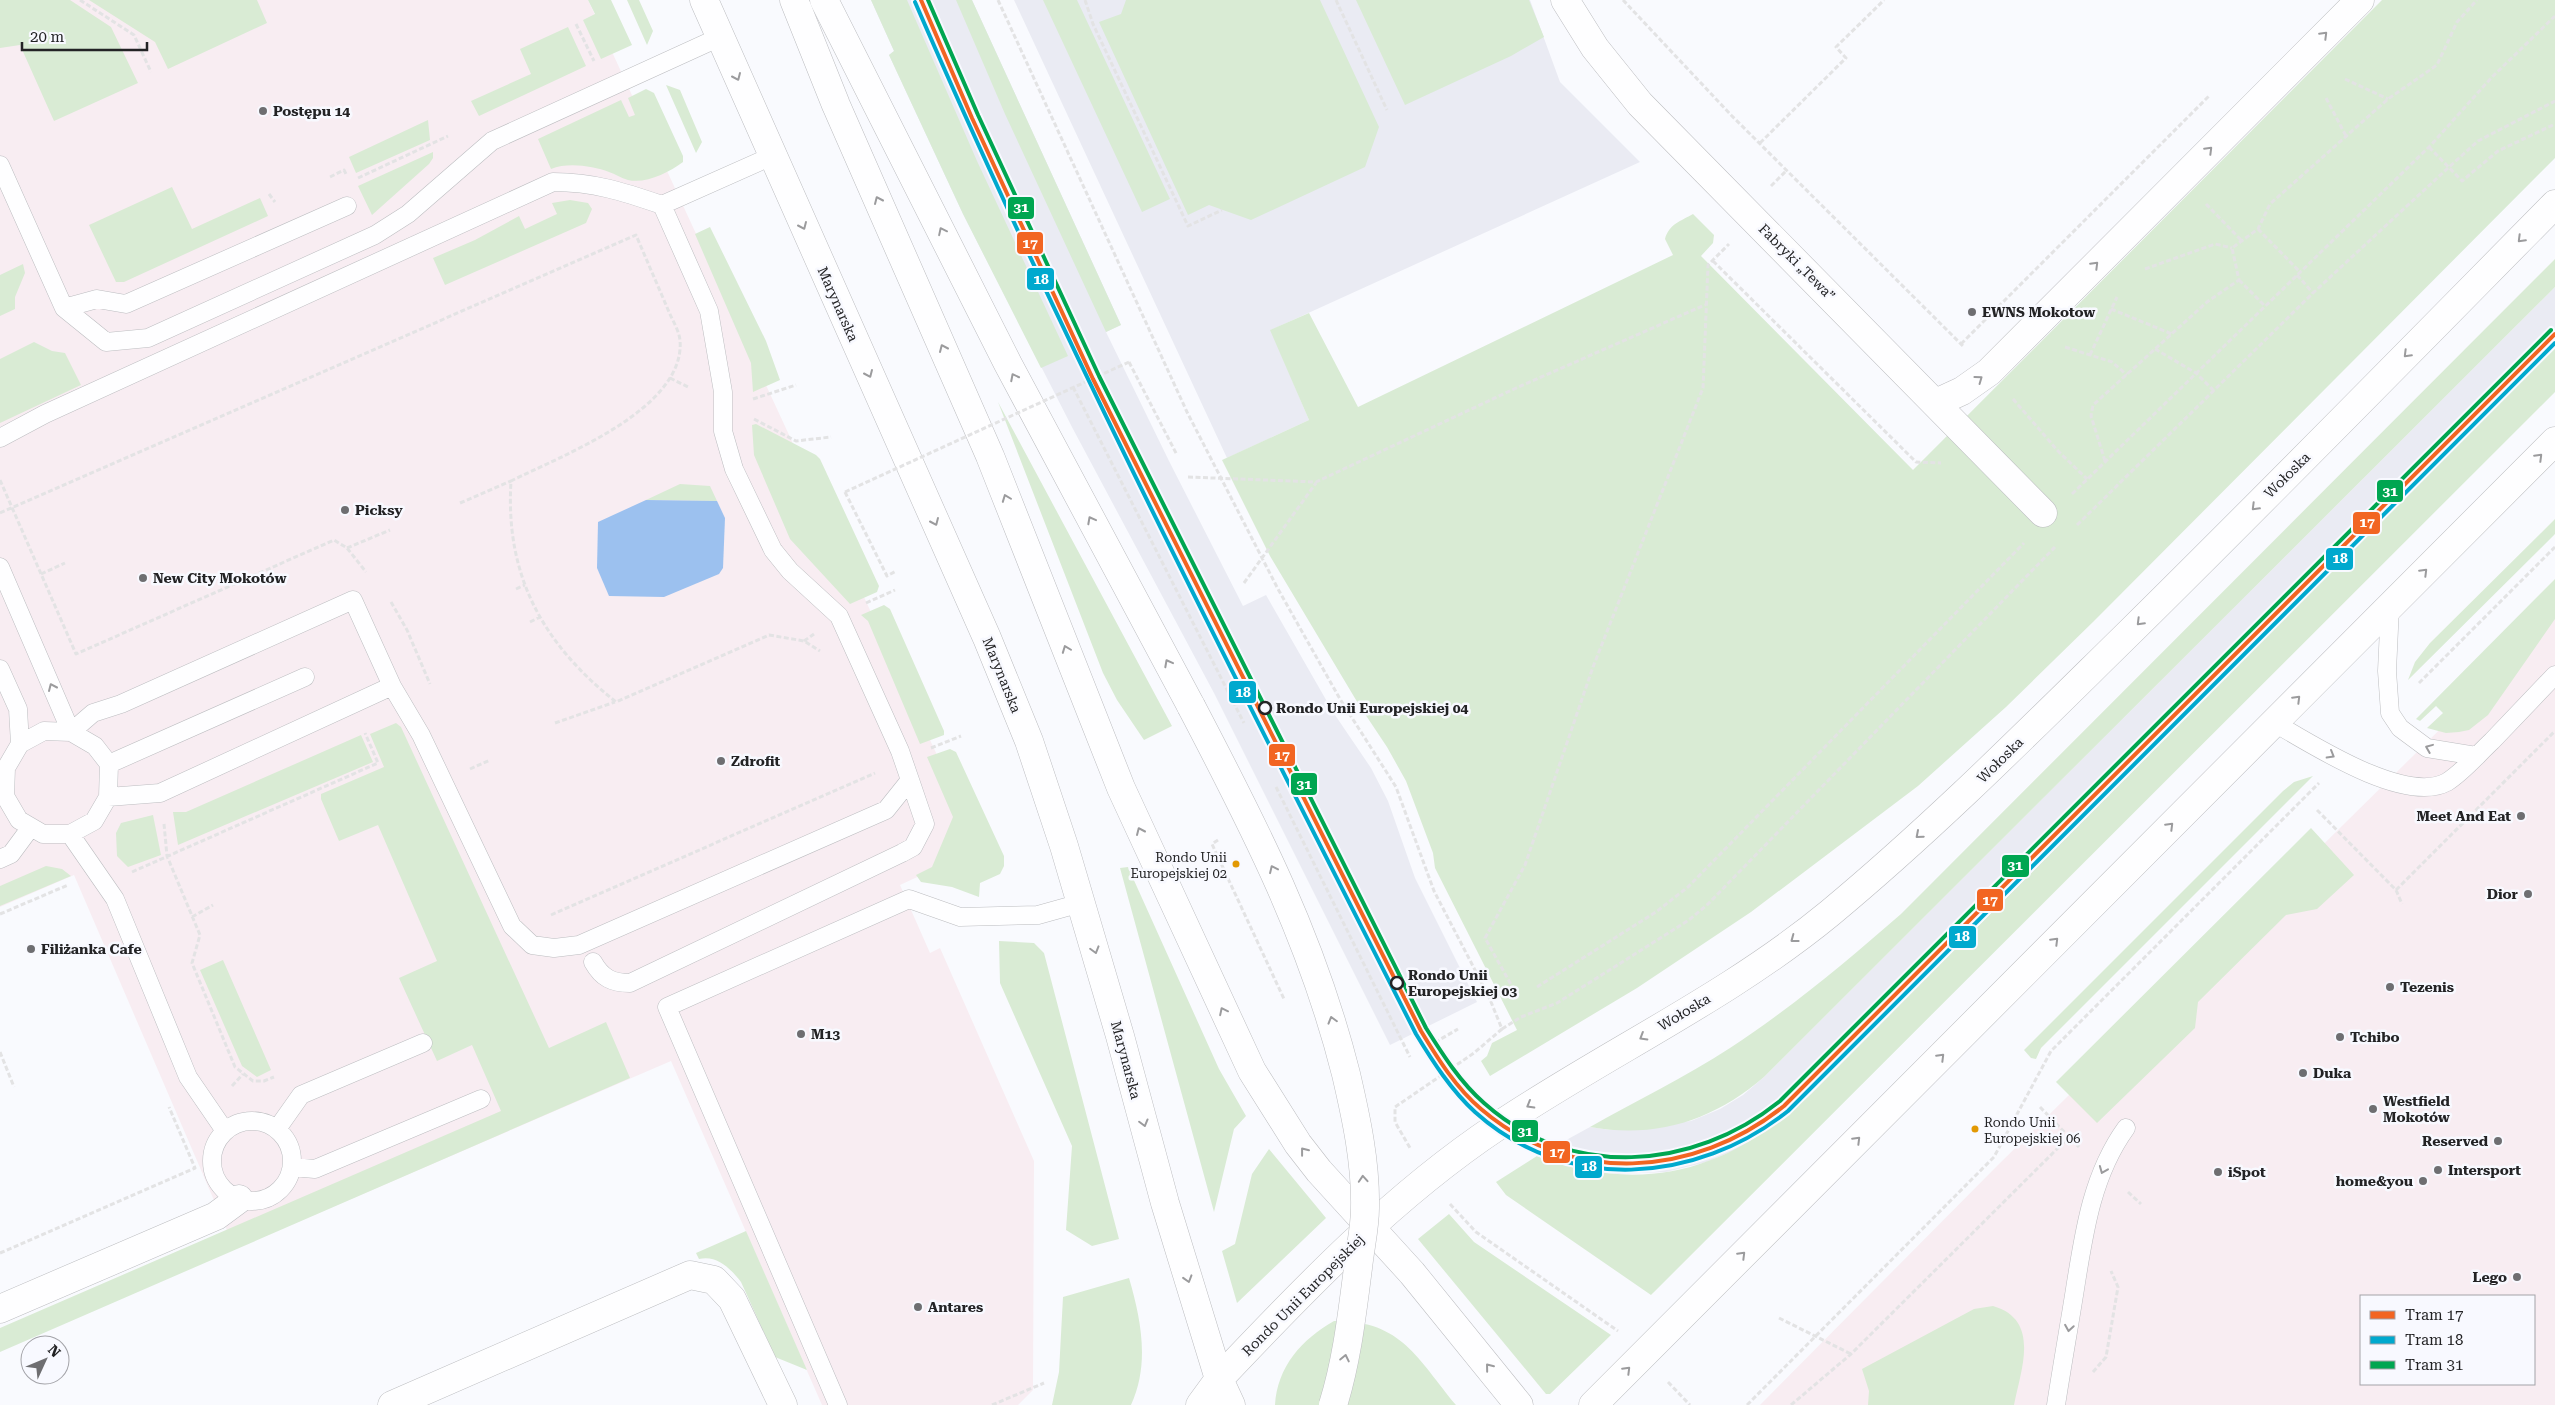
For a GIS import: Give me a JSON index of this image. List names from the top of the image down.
{
  "streets": {
    "main road": [
      "Fabryki „Tewa”",
      "Marynarska",
      "Wołoska",
      "Rondo Unii Europejskiej"
    ]
  },
  "crossings": [
    ["Marynarska", "Rondo Unii Europejskiej"],
    ["Wołoska", "Rondo Unii Europejskiej"]
  ],
  "places": [
    "Postępu 14",
    "EWNS Mokotow",
    "Picksy",
    "New City Mokotów",
    "Rondo Unii Europejskiej 04",
    "Zdrofit",
    "Meet And Eat",
    "Rondo Unii Europejskiej 02",
    "Dior",
    "Filiżanka Cafe",
    "Rondo Unii Europejskiej 03",
    "Tezenis",
    "M13",
    "Tchibo",
    "Duka",
    "Westfield Mokotów",
    "Rondo Unii Europejskiej 06",
    "Reserved",
    "Intersport",
    "iSpot",
    "home&you",
    "Lego",
    "Antares"
  ],
  "lines": ["tram line 17", "tram line 31", "tram line 18"],
  "legend": ["Tram 17", "Tram 18", "Tram 31"],
  "scale_bar": "20 m",
  "north": "top right"
}
